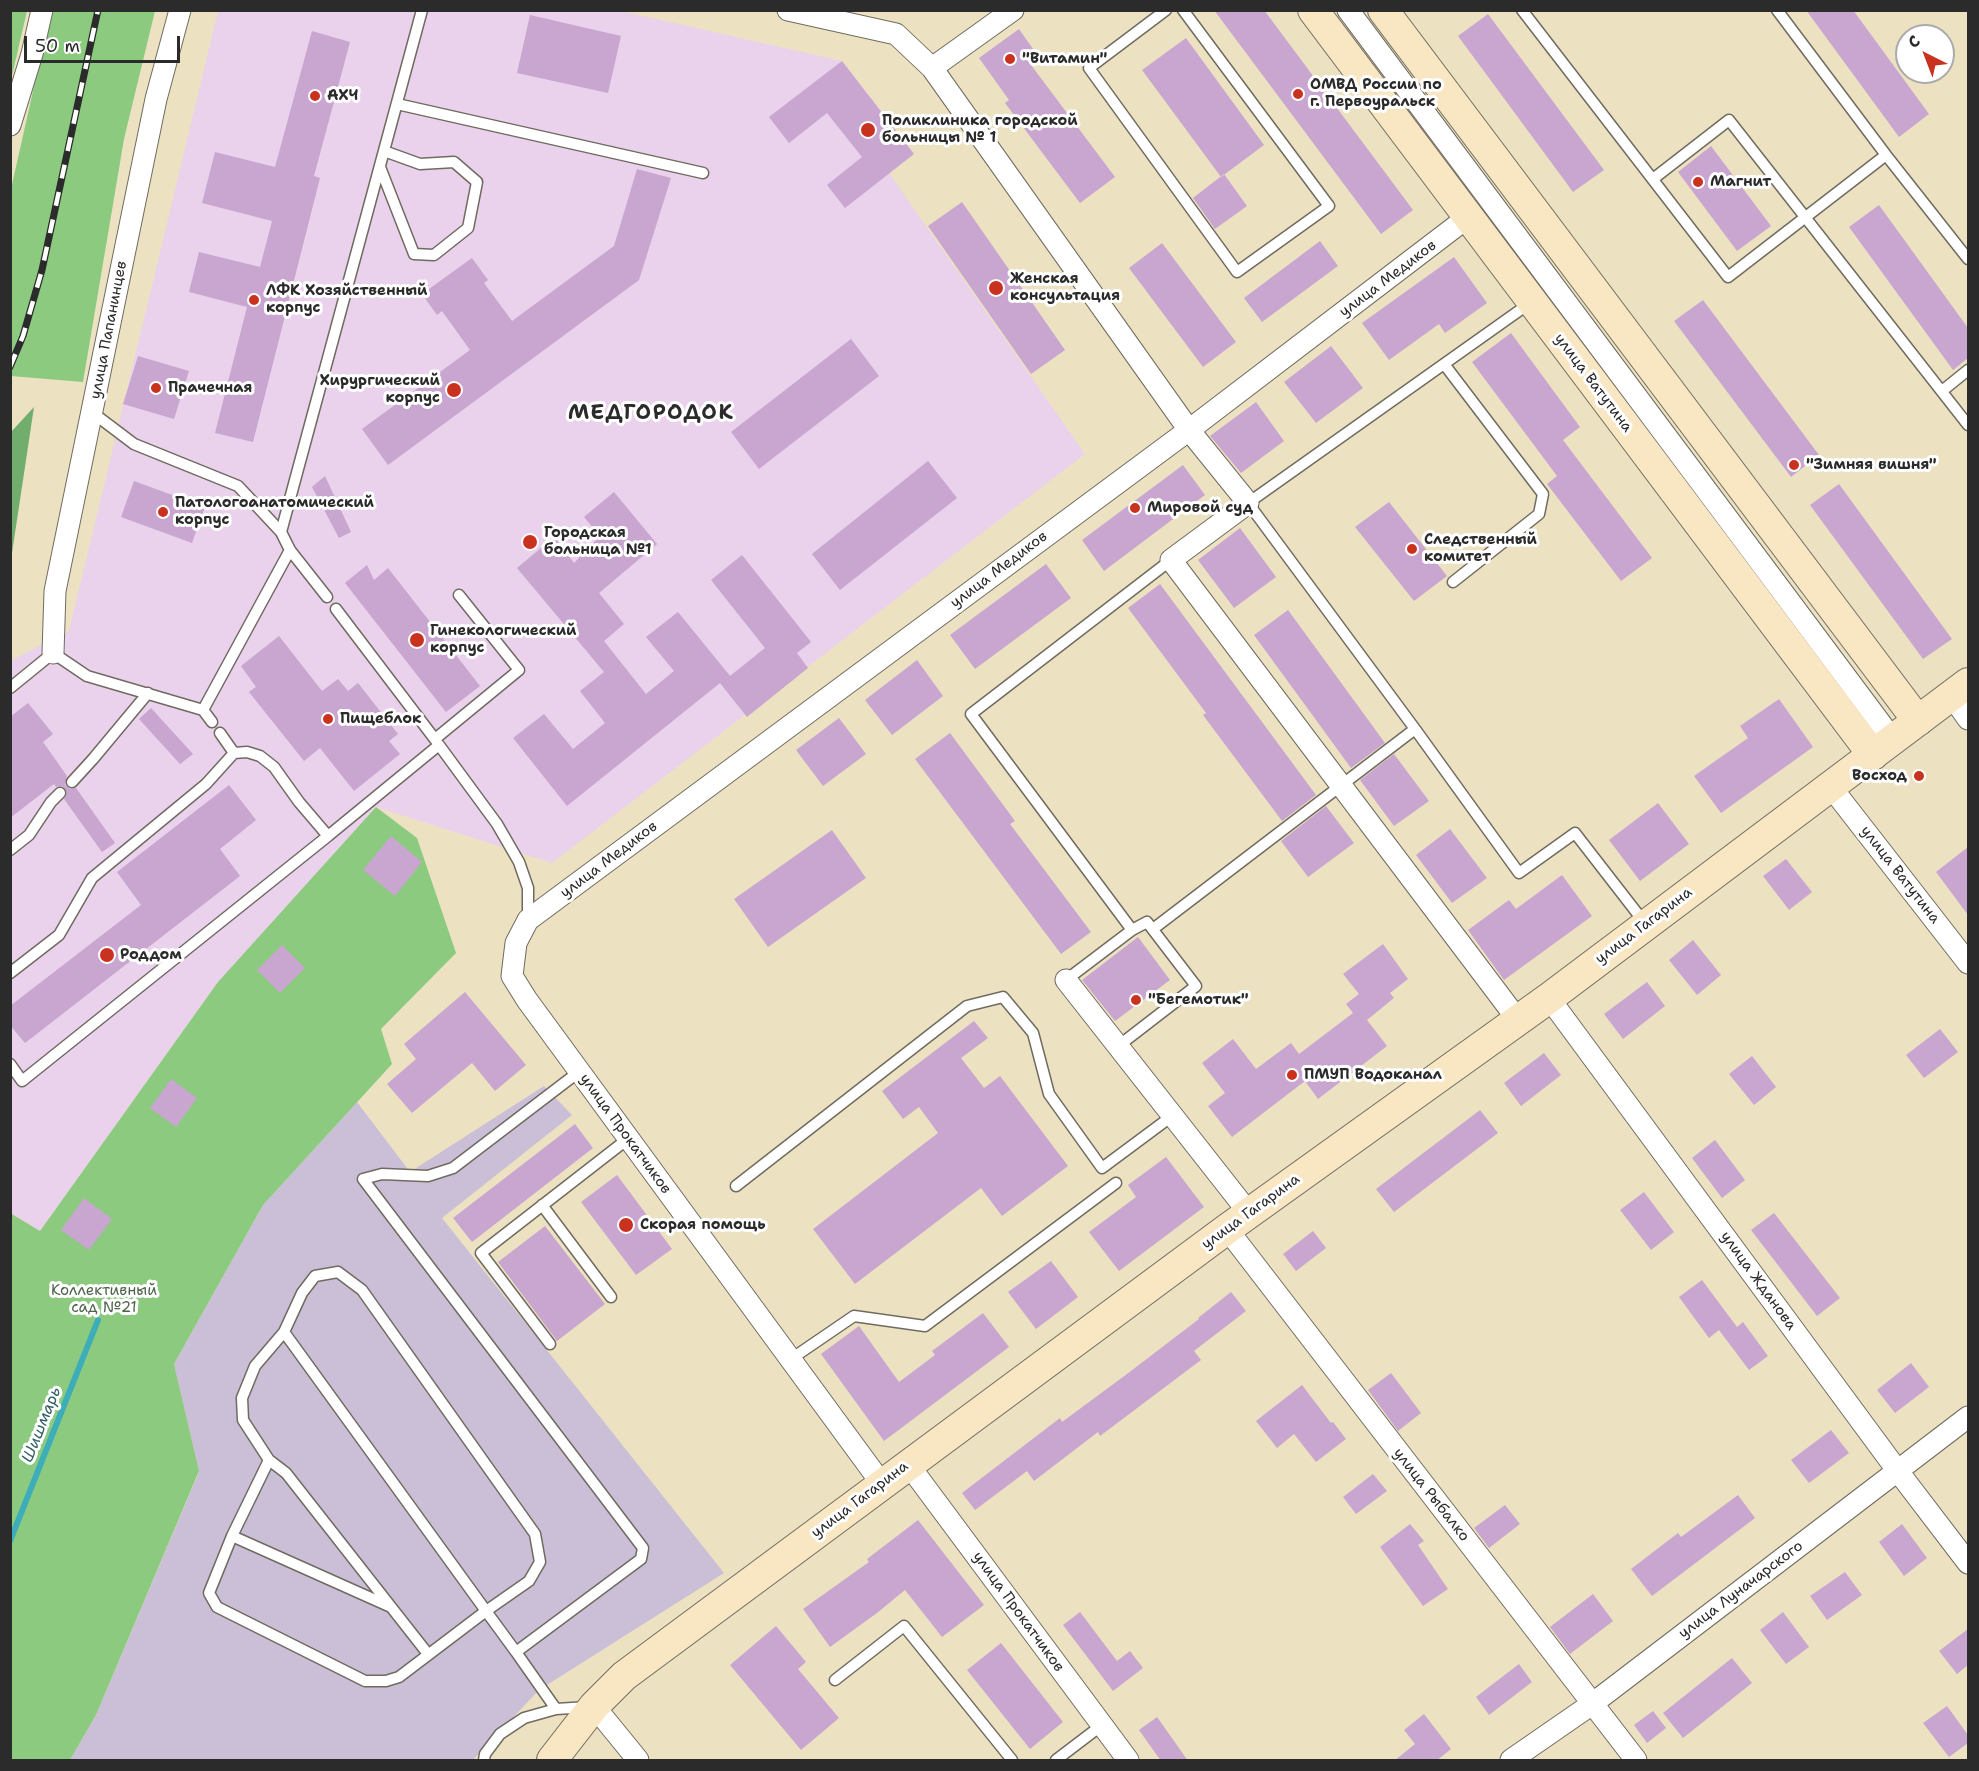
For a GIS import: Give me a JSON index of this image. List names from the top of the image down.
{
  "streets": {
    "street": [
      "улица Медиков",
      "улица Папанинцев",
      "улица Ватутина",
      "улица Гагарина",
      "улица Прокатчиков",
      "улица Жданова",
      "улица Рыбалко",
      "улица Луначарского"
    ]
  },
  "crossings": [
    ["улица Медиков", "улица Ватутина"],
    ["улица Медиков", "улица Прокатчиков"],
    ["улица Ватутина", "улица Гагарина"],
    ["улица Гагарина", "улица Прокатчиков"],
    ["улица Гагарина", "улица Жданова"],
    ["улица Гагарина", "улица Рыбалко"],
    ["улица Жданова", "улица Луначарского"],
    ["улица Рыбалко", "улица Луначарского"]
  ],
  "districts": ["МЕДГОРОДОК"],
  "water": ["Шишмарь"],
  "parks": ["Коллективный сад №21"],
  "places": [
    "\"Витамин\"",
    "ОМВД России по г. Первоуральск",
    "АХЧ",
    "Поликлиника городской больницы № 1",
    "Магнит",
    "Женская консультация",
    "ЛФК Хозяйственный корпус",
    "Прачечная",
    "Хирургический корпус",
    "\"Зимняя вишня\"",
    "Мировой суд",
    "Патологоанатомический корпус",
    "Городская больница №1",
    "Следственный комитет",
    "Гинекологический корпус",
    "Пищеблок",
    "Восход",
    "Роддом",
    "\"Бегемотик\"",
    "ПМУП Водоканал",
    "Скорая помощь"
  ],
  "scale_bar": "50 m",
  "north": "top left"
}
